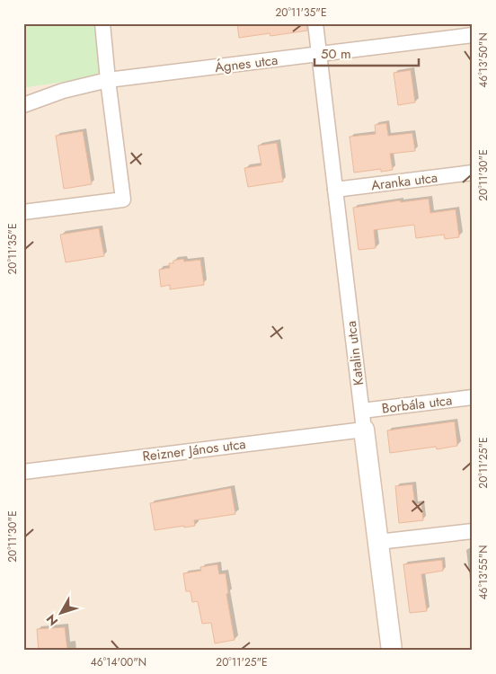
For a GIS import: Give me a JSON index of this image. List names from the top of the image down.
{
  "streets": {
    "street": [
      "Ágnes utca",
      "Aranka utca",
      "Katalin utca",
      "Borbála utca",
      "Reizner János utca"
    ]
  },
  "crossings": [
    ["Ágnes utca", "Katalin utca"],
    ["Aranka utca", "Katalin utca"],
    ["Katalin utca", "Borbála utca"],
    ["Katalin utca", "Reizner János utca"],
    ["Borbála utca", "Reizner János utca"]
  ],
  "scale_bar": "50 m",
  "north": "bottom left",
  "coordinates": [
    "20°11'35\"E",
    "46°13'50\"N",
    "20°11'30\"E",
    "20°11'25\"E",
    "46°13'55\"N",
    "46°14'00\"N"
  ]
}
